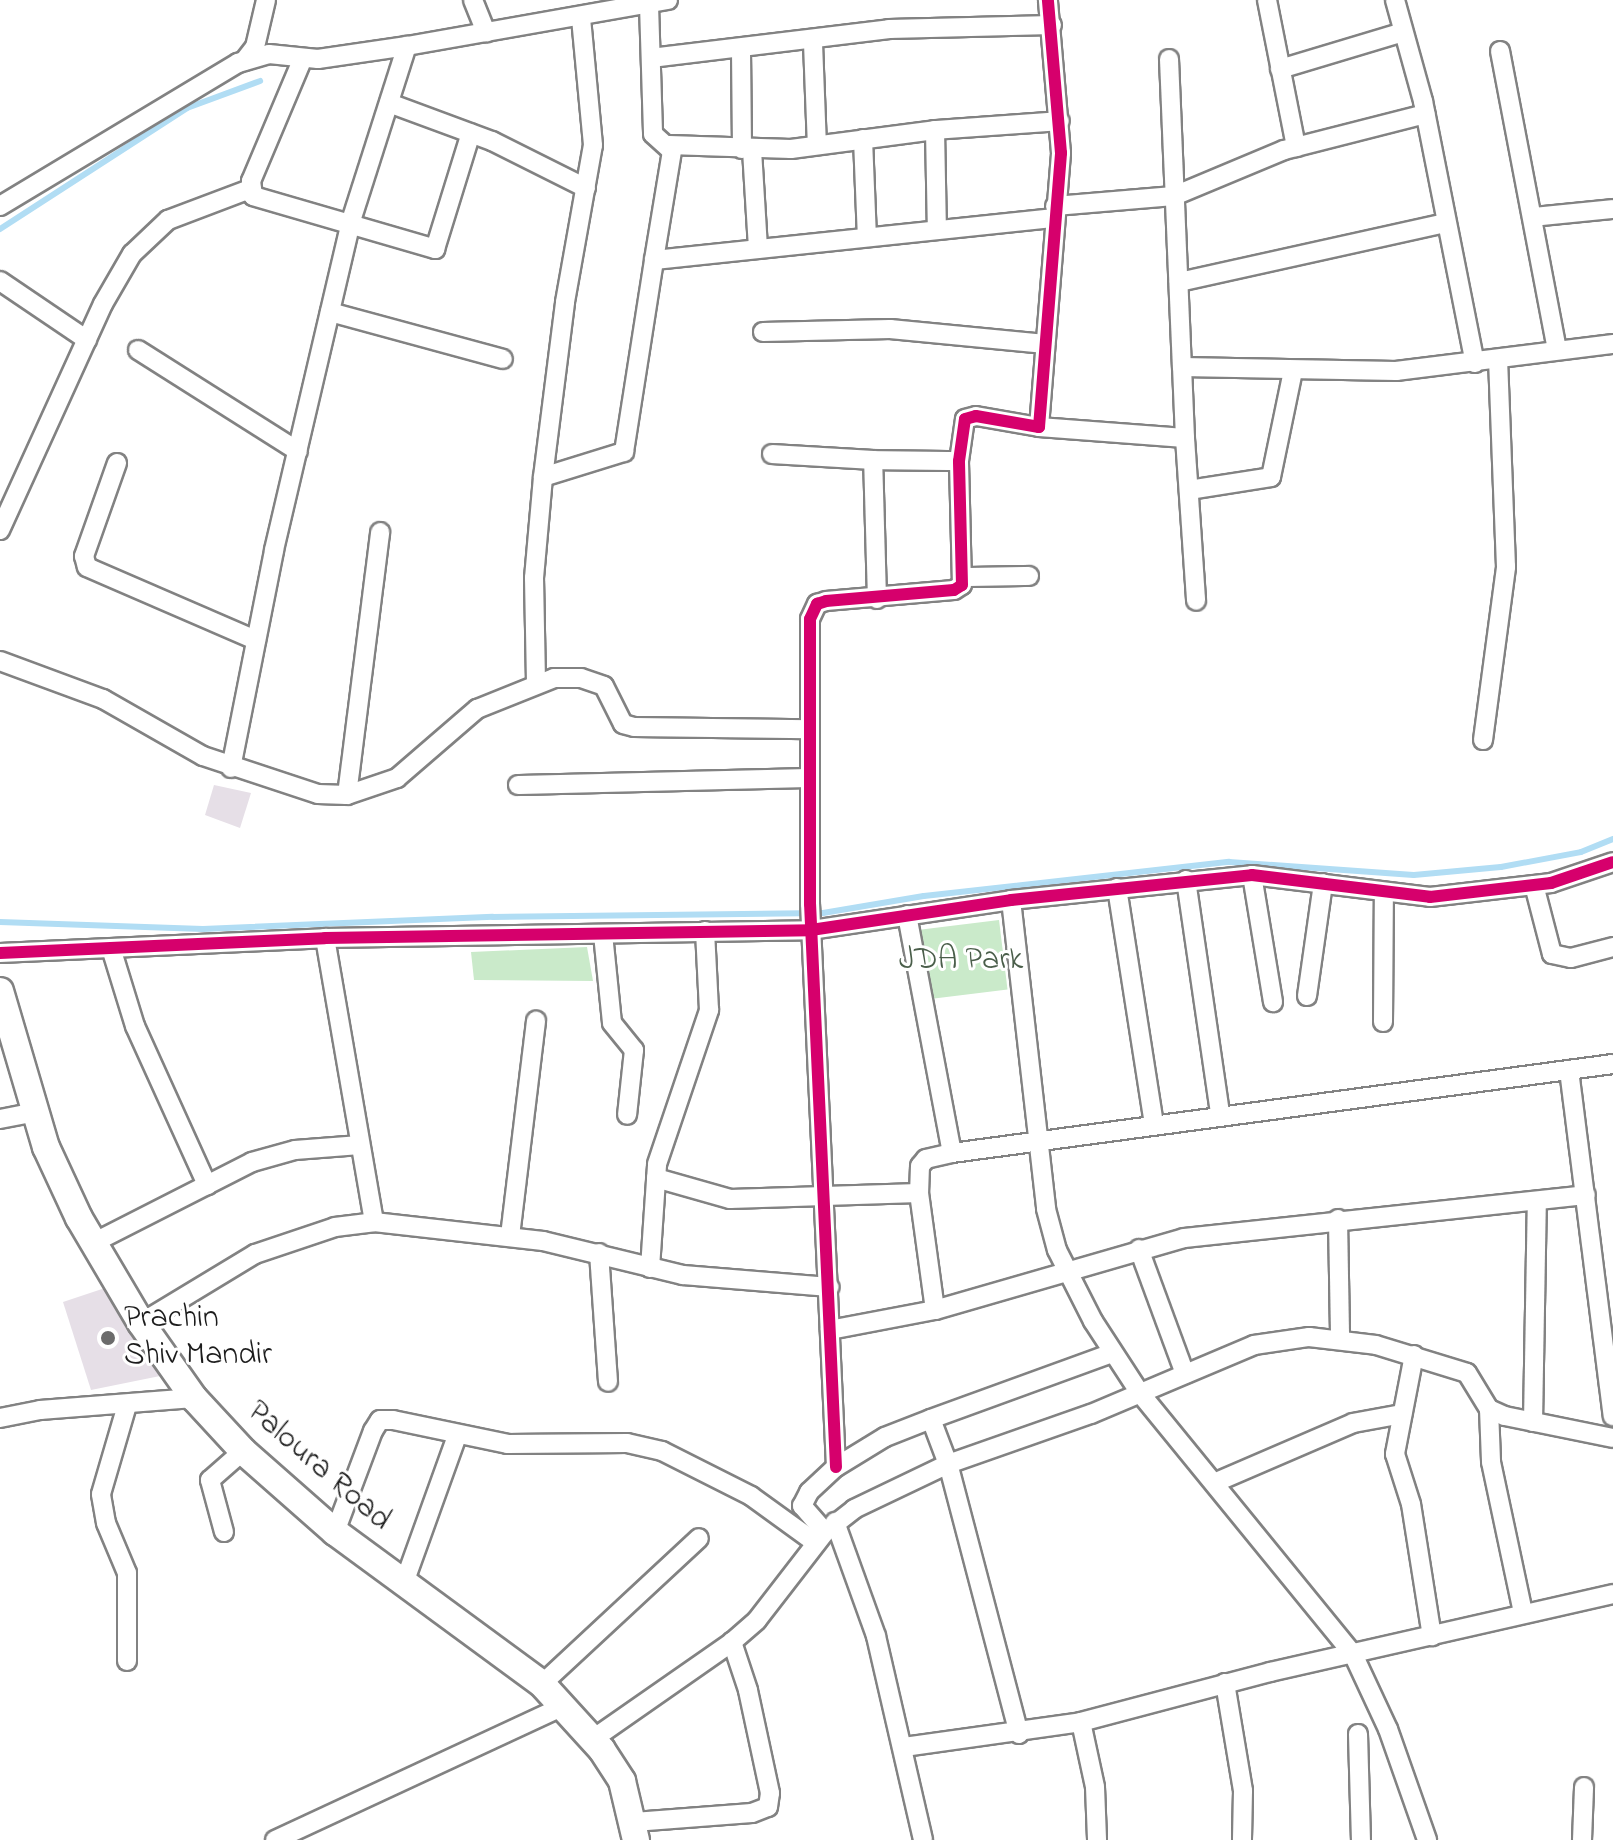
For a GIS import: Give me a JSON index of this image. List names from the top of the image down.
{
  "streets": {
    "main road": ["Paloura Road"]
  },
  "parks": ["JDA Park"],
  "places": ["Prachin Shiv Mandir"]
}
